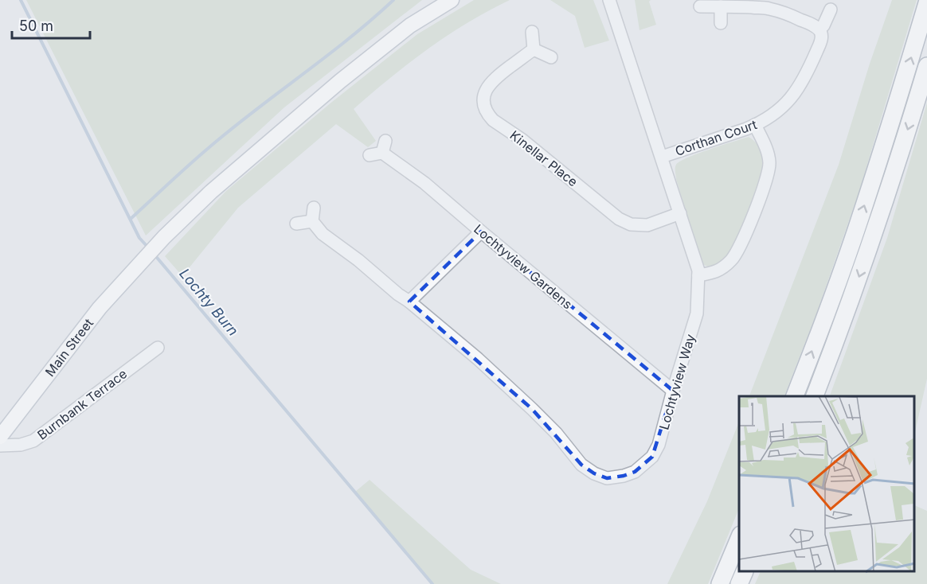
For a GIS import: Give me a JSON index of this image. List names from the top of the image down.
{
  "streets": {
    "main road": ["Main Street"],
    "street": [
      "Corthan Court",
      "Kinellar Place",
      "Lochtyview Gardens",
      "Lochtyview Way",
      "Burnbank Terrace"
    ]
  },
  "crossings": [
    ["Corthan Court", "Lochtyview Way"],
    ["Kinellar Place", "Lochtyview Way"],
    ["Lochtyview Gardens", "Lochtyview Way"]
  ],
  "water": ["Lochty Burn"],
  "scale_bar": "50 m"
}
